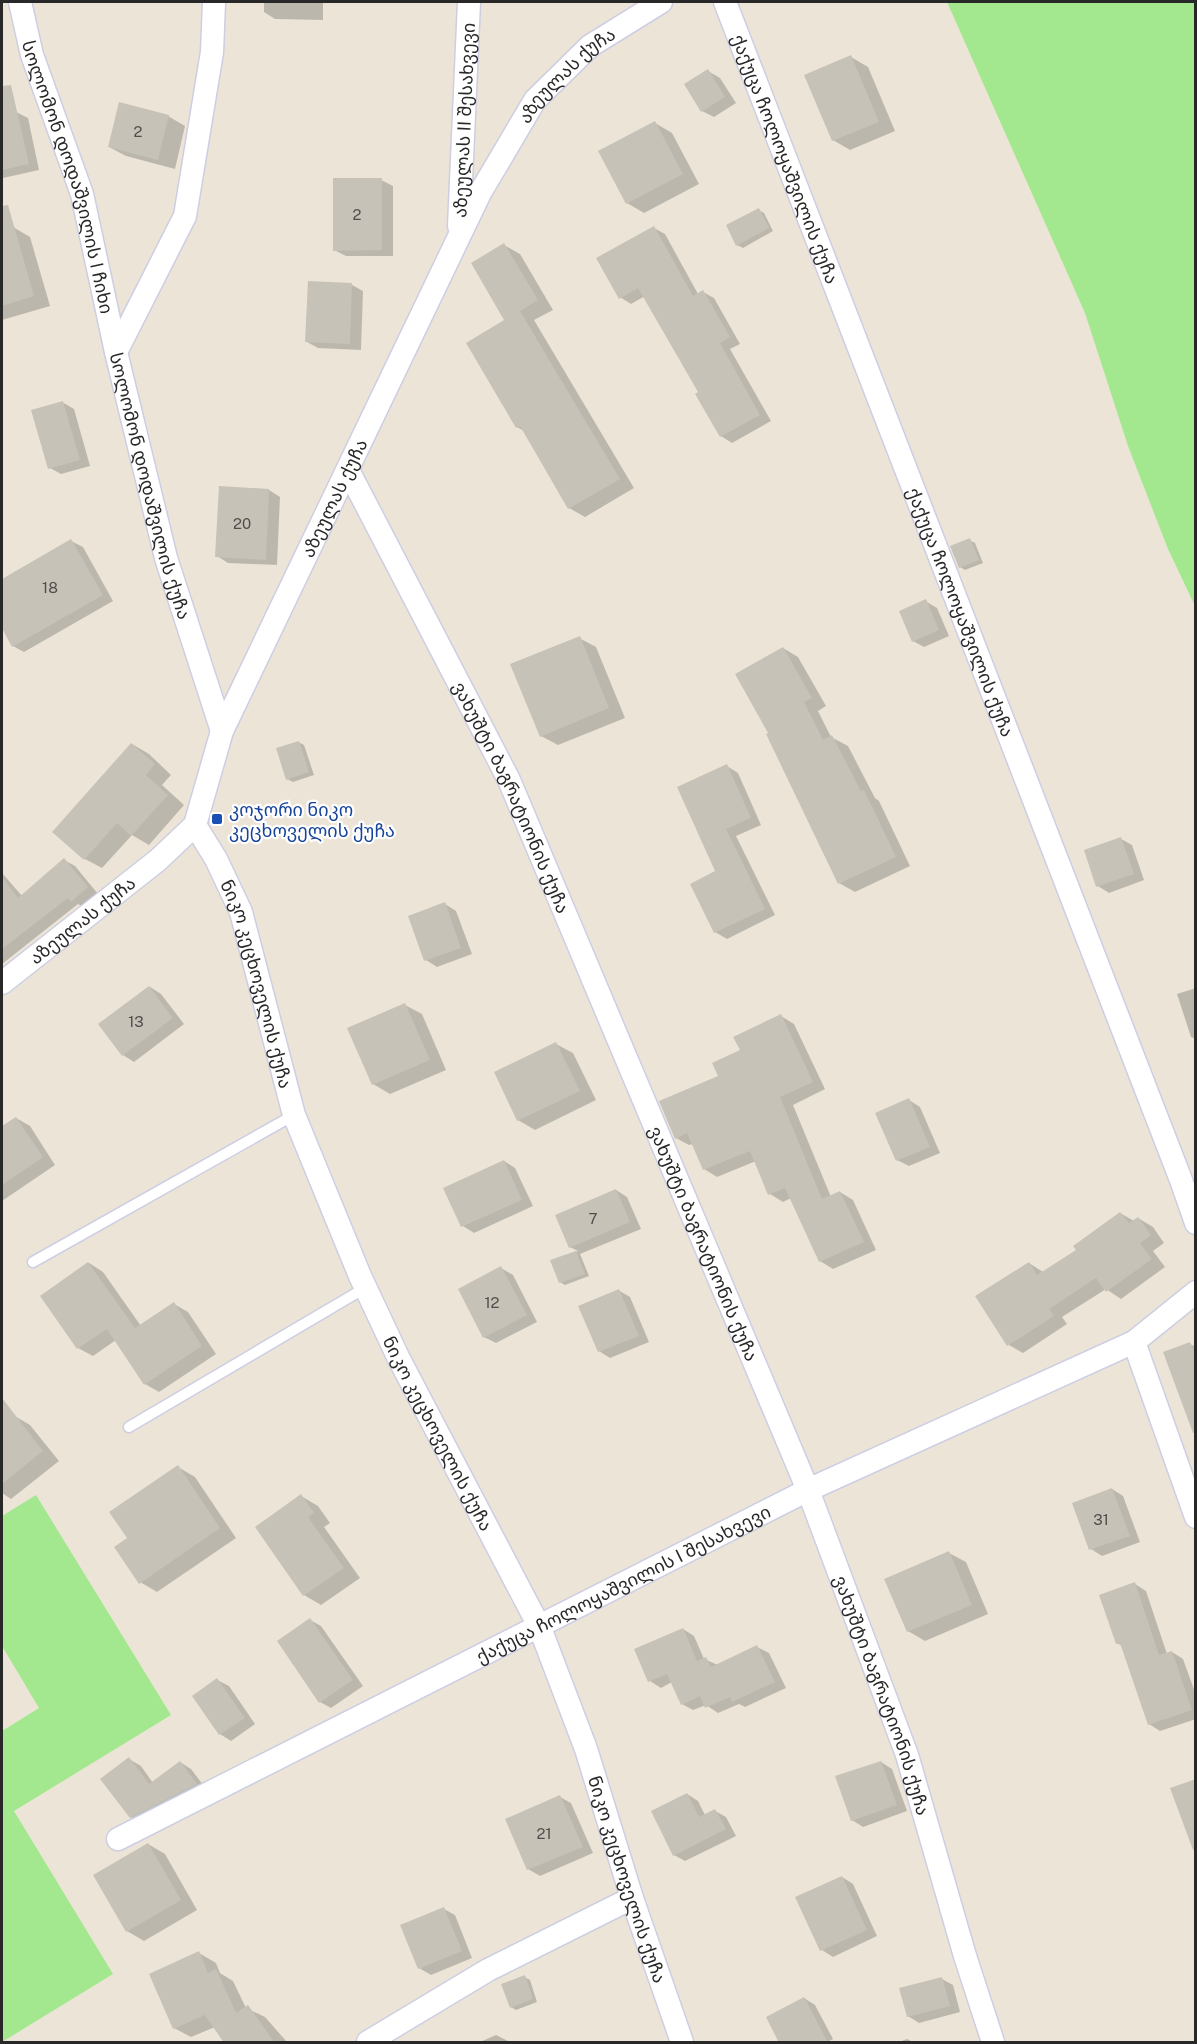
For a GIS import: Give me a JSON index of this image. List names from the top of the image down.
{
  "streets": {
    "street": [
      "აზეულას ქუჩა",
      "აზეულას II შესახვევი",
      "ქაქუცა ჩოლოყაშვილის ქუჩა",
      "სოლომონ დოდაშვილის I ჩიხი",
      "სოლომონ დოდაშვილის ქუჩა",
      "ვახუშტი ბაგრატიონის ქუჩა",
      "ნიკო კეცხოველის ქუჩა",
      "ქაქუცა ჩოლოყაშვილის I შესახვევი"
    ]
  },
  "crossings": [
    ["აზეულას ქუჩა", "აზეულას II შესახვევი"],
    ["აზეულას ქუჩა", "სოლომონ დოდაშვილის ქუჩა"],
    ["აზეულას ქუჩა", "ვახუშტი ბაგრატიონის ქუჩა"],
    ["აზეულას ქუჩა", "ნიკო კეცხოველის ქუჩა"],
    ["სოლომონ დოდაშვილის I ჩიხი", "სოლომონ დოდაშვილის ქუჩა"],
    ["ვახუშტი ბაგრატიონის ქუჩა", "ქაქუცა ჩოლოყაშვილის I შესახვევი"],
    ["ნიკო კეცხოველის ქუჩა", "ქაქუცა ჩოლოყაშვილის I შესახვევი"]
  ],
  "places": {
    "transit": ["კოჯორი ნიკო კეცხოველის ქუჩა"]
  },
  "house_numbers": [
    "2",
    "2",
    "20",
    "18",
    "13",
    "7",
    "12",
    "31",
    "21"
  ]
}
